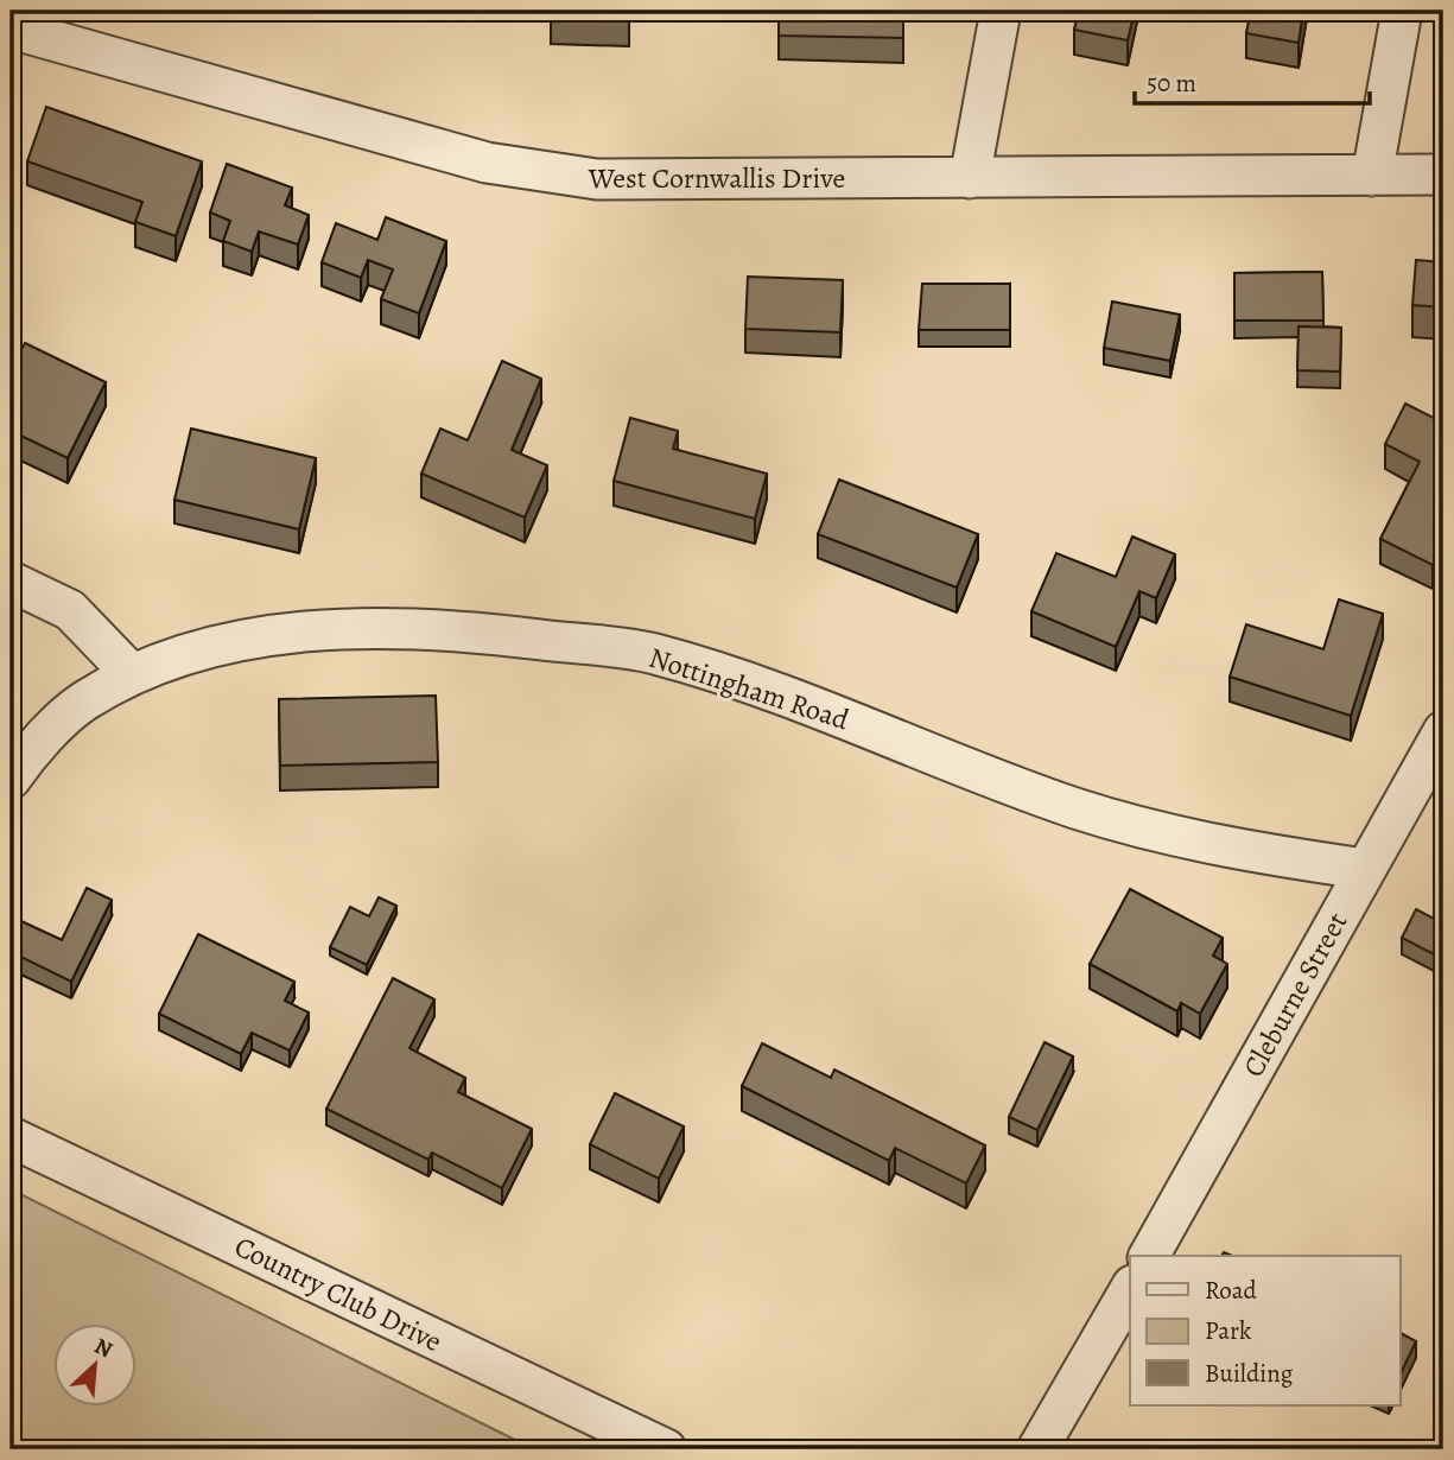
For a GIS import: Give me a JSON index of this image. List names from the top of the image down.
{
  "streets": {
    "street": [
      "West Cornwallis Drive",
      "Nottingham Road",
      "Cleburne Street",
      "Country Club Drive"
    ]
  },
  "crossings": [
    ["Nottingham Road", "Cleburne Street"]
  ],
  "legend": ["Road", "Park", "Building"],
  "scale_bar": "50 m",
  "north": "top right"
}
